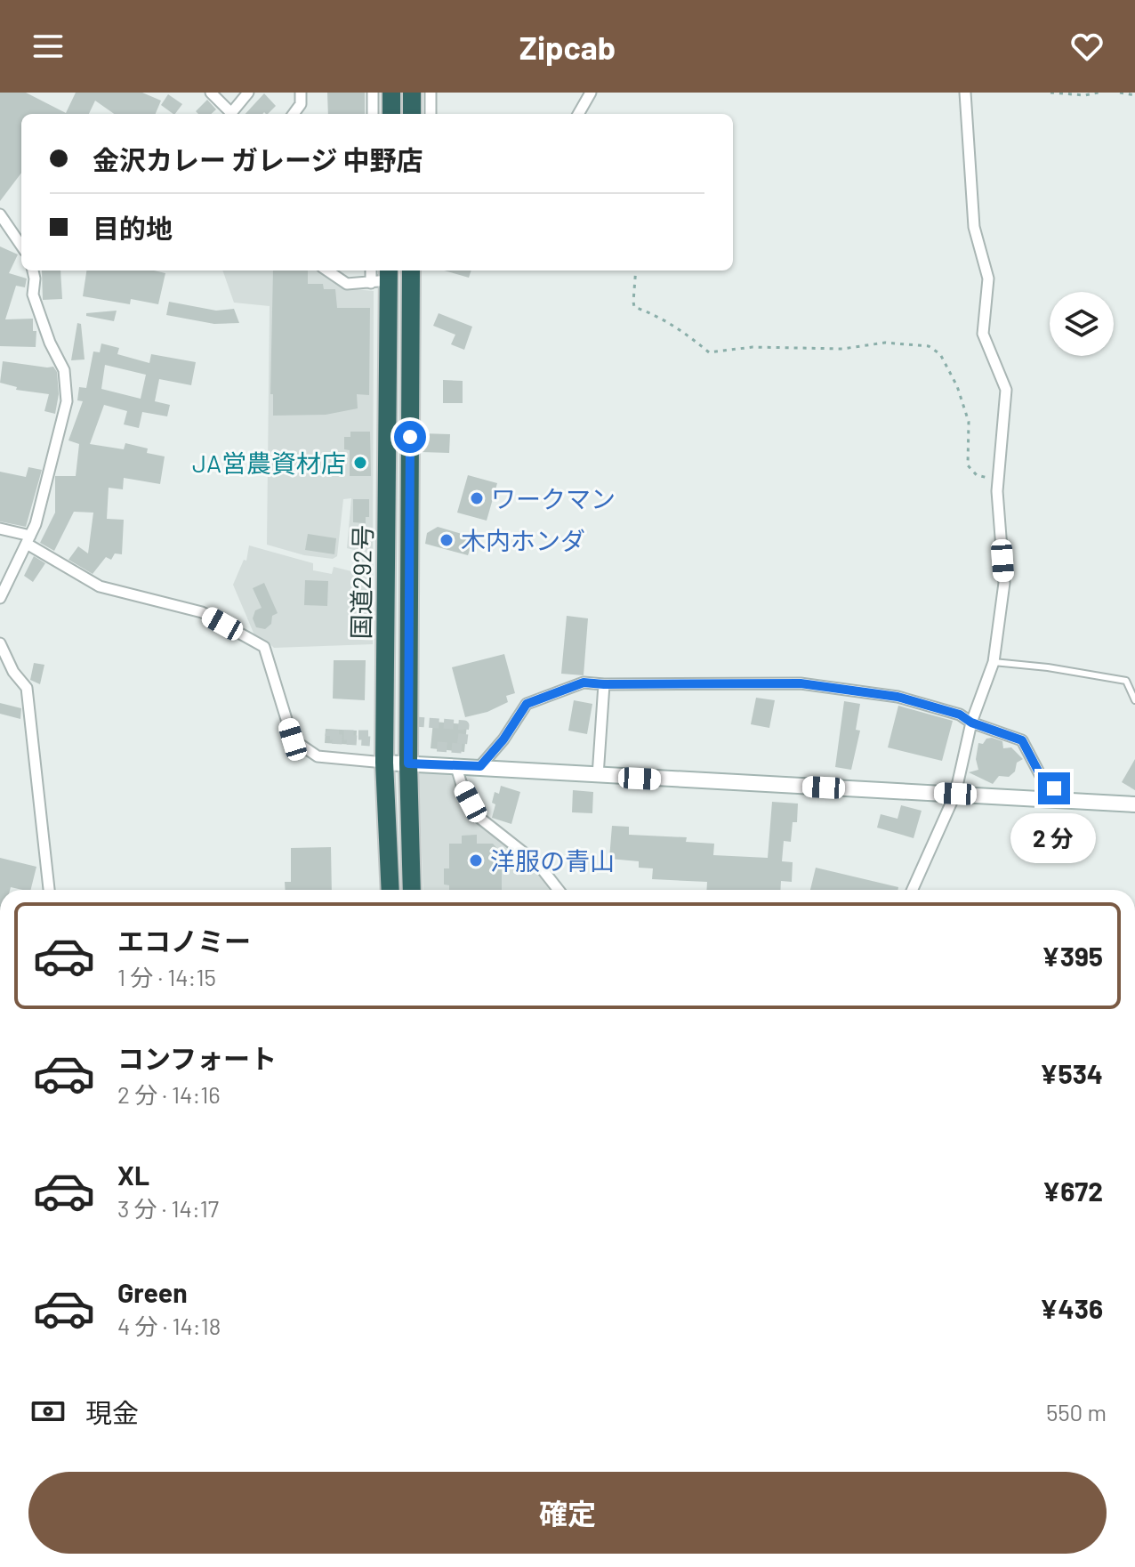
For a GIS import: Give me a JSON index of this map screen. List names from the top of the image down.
{
  "streets": {
    "highway": ["国道292号"]
  },
  "places": [
    "JA営農資材店",
    "ワークマン",
    "木内ホンダ",
    "洋服の青山"
  ],
  "page": {
    "header": "Zipcab",
    "banner": ["金沢カレー ガレージ 中野店", "目的地"],
    "bubble": "2 分",
    "list": [
      {
        "name": "エコノミー",
        "note": "1 分 · 14:15",
        "value": "¥395"
      },
      {
        "name": "コンフォート",
        "note": "2 分 · 14:16",
        "value": "¥534"
      },
      {
        "name": "XL",
        "note": "3 分 · 14:17",
        "value": "¥672"
      },
      {
        "name": "Green",
        "note": "4 分 · 14:18",
        "value": "¥436"
      }
    ],
    "pay": ["現金", "550 m"],
    "buttons": "確定"
  }
}
